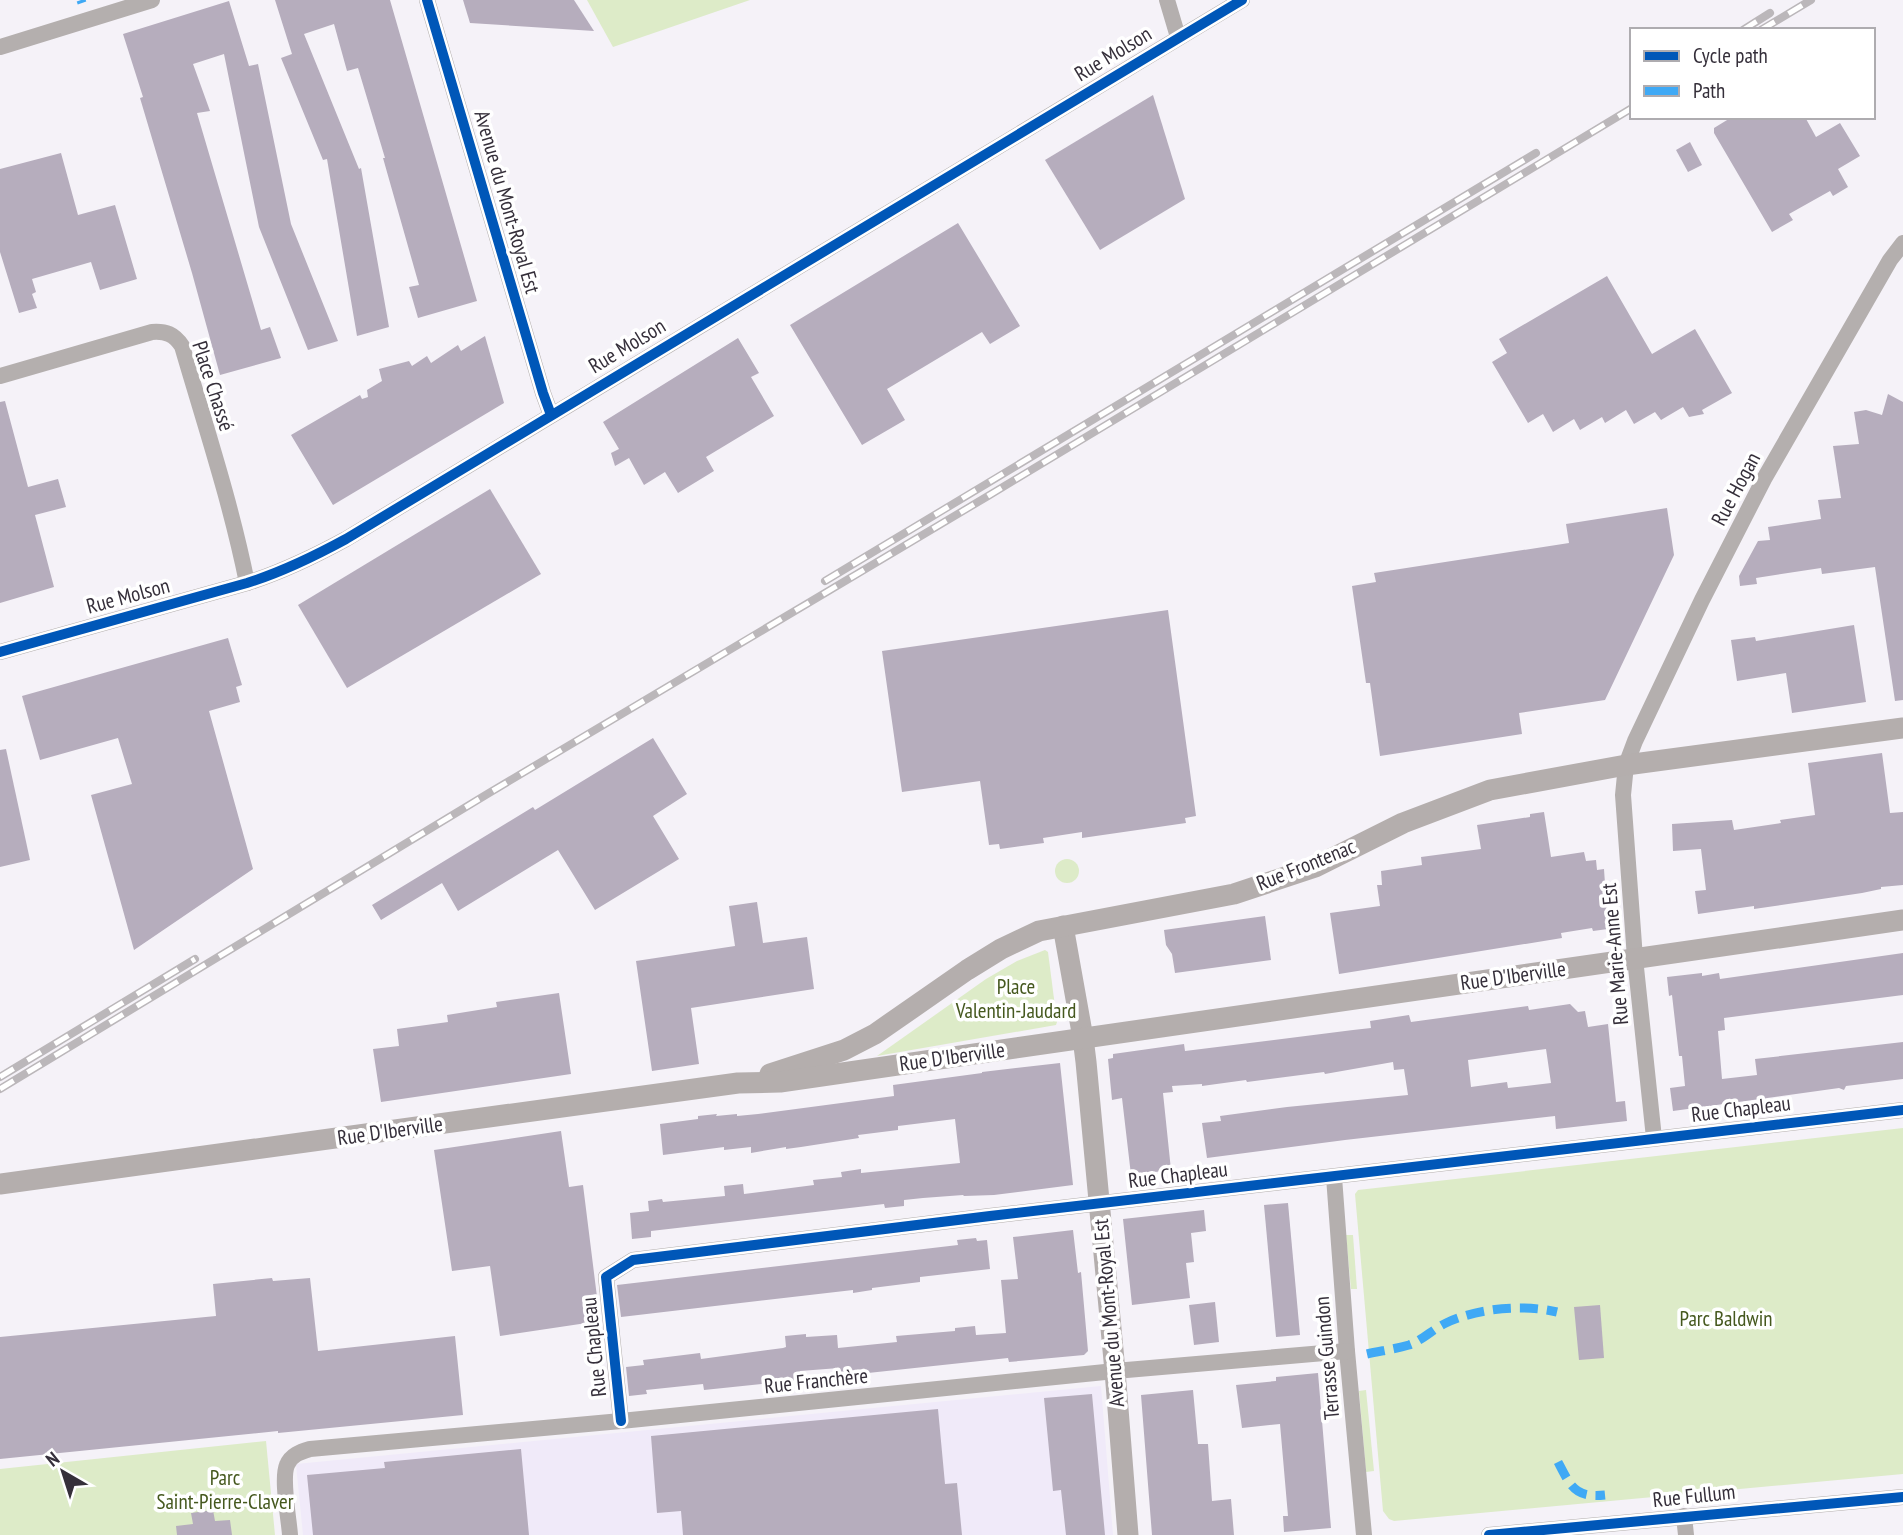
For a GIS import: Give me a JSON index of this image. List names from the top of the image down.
{
  "streets": {
    "main road": ["Avenue du Mont-Royal Est", "Rue Frontenac", "Rue D'Iberville"],
    "street": [
      "Rue Molson",
      "Place Chassé",
      "Rue Hogan",
      "Rue Marie-Anne Est",
      "Rue Chapleau",
      "Terrasse Guindon",
      "Rue Franchère",
      "Rue Fullum"
    ]
  },
  "crossings": [
    ["Rue Molson", "Avenue du Mont-Royal Est"],
    ["Rue Molson", "Place Chassé"],
    ["Avenue du Mont-Royal Est", "Rue Frontenac"],
    ["Avenue du Mont-Royal Est", "Rue D'Iberville"],
    ["Avenue du Mont-Royal Est", "Rue Chapleau"],
    ["Avenue du Mont-Royal Est", "Rue Franchère"],
    ["Rue Hogan", "Rue Frontenac"],
    ["Rue Hogan", "Rue Marie-Anne Est"],
    ["Rue Frontenac", "Rue Marie-Anne Est"],
    ["Rue Frontenac", "Rue D'Iberville"],
    ["Rue Marie-Anne Est", "Rue D'Iberville"],
    ["Rue Marie-Anne Est", "Rue Chapleau"],
    ["Rue Chapleau", "Terrasse Guindon"],
    ["Rue Chapleau", "Rue Franchère"],
    ["Terrasse Guindon", "Rue Franchère"]
  ],
  "parks": ["Place Valentin-Jaudard", "Parc Baldwin", "Parc Saint-Pierre-Claver"],
  "legend": ["Cycle path", "Path"],
  "north": "top left"
}
